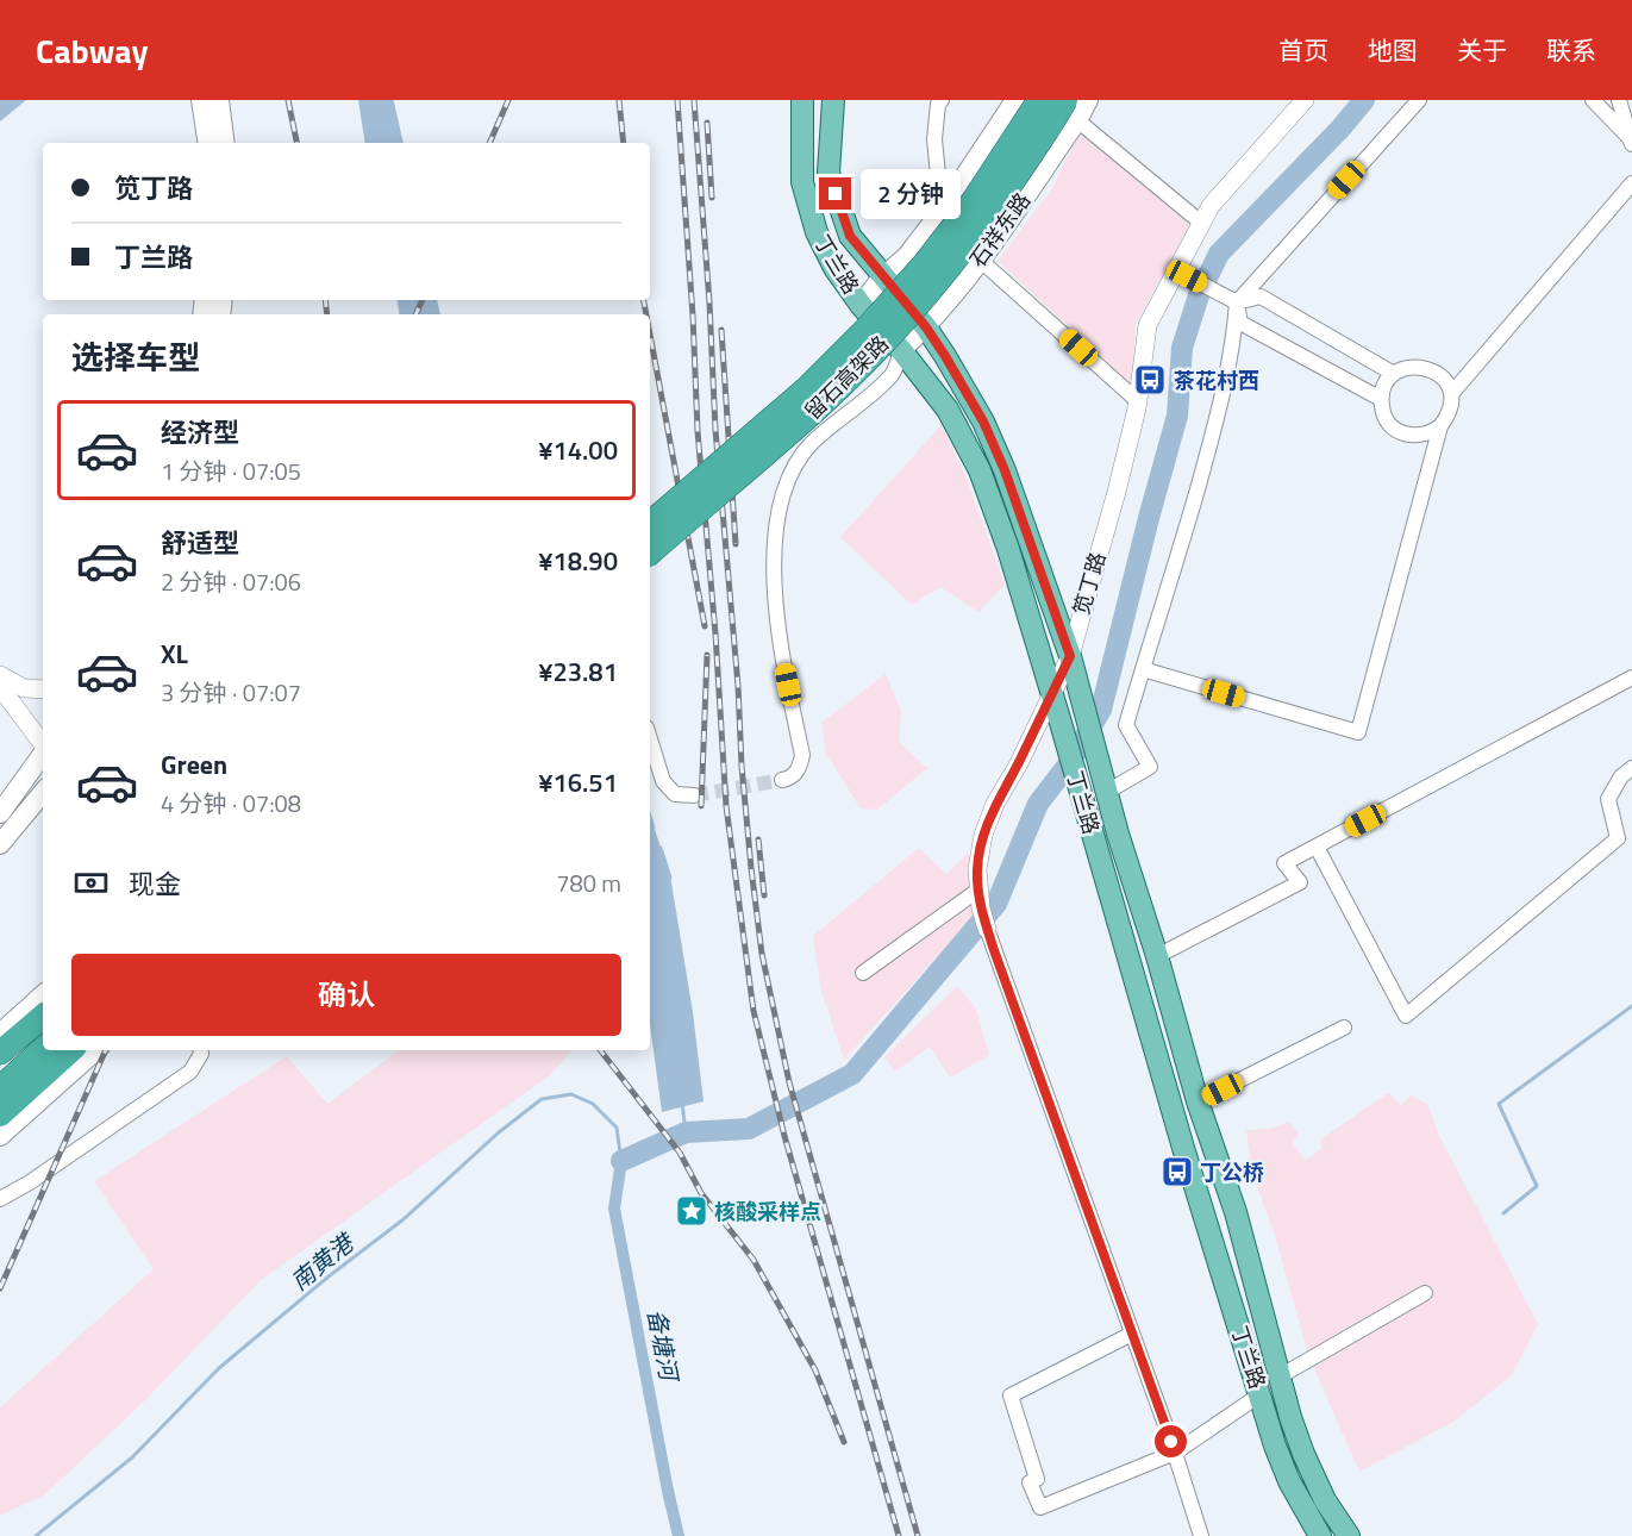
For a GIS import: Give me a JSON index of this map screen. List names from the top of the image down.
{
  "streets": {
    "highway": ["留石高架路"],
    "main road": ["石祥东路", "丁兰路"],
    "street": ["笕丁路"]
  },
  "crossings": [
    ["石祥东路", "丁兰路"],
    ["丁兰路", "笕丁路"]
  ],
  "water": ["南黄港", "备塘河"],
  "places": {
    "bus stop": ["茶花村西", "丁公桥"],
    "place": ["核酸采样点"]
  },
  "page": {
    "header": "Cabway",
    "nav": [
      "首页",
      "地图",
      "关于",
      "联系"
    ],
    "banner": ["笕丁路", "丁兰路"],
    "bubble": "2 分钟",
    "heading": "选择车型",
    "list": [
      {
        "name": "经济型",
        "note": "1 分钟 · 07:05",
        "value": "¥14.00"
      },
      {
        "name": "舒适型",
        "note": "2 分钟 · 07:06",
        "value": "¥18.90"
      },
      {
        "name": "XL",
        "note": "3 分钟 · 07:07",
        "value": "¥23.81"
      },
      {
        "name": "Green",
        "note": "4 分钟 · 07:08",
        "value": "¥16.51"
      }
    ],
    "pay": ["现金", "780 m"],
    "buttons": "确认"
  }
}
